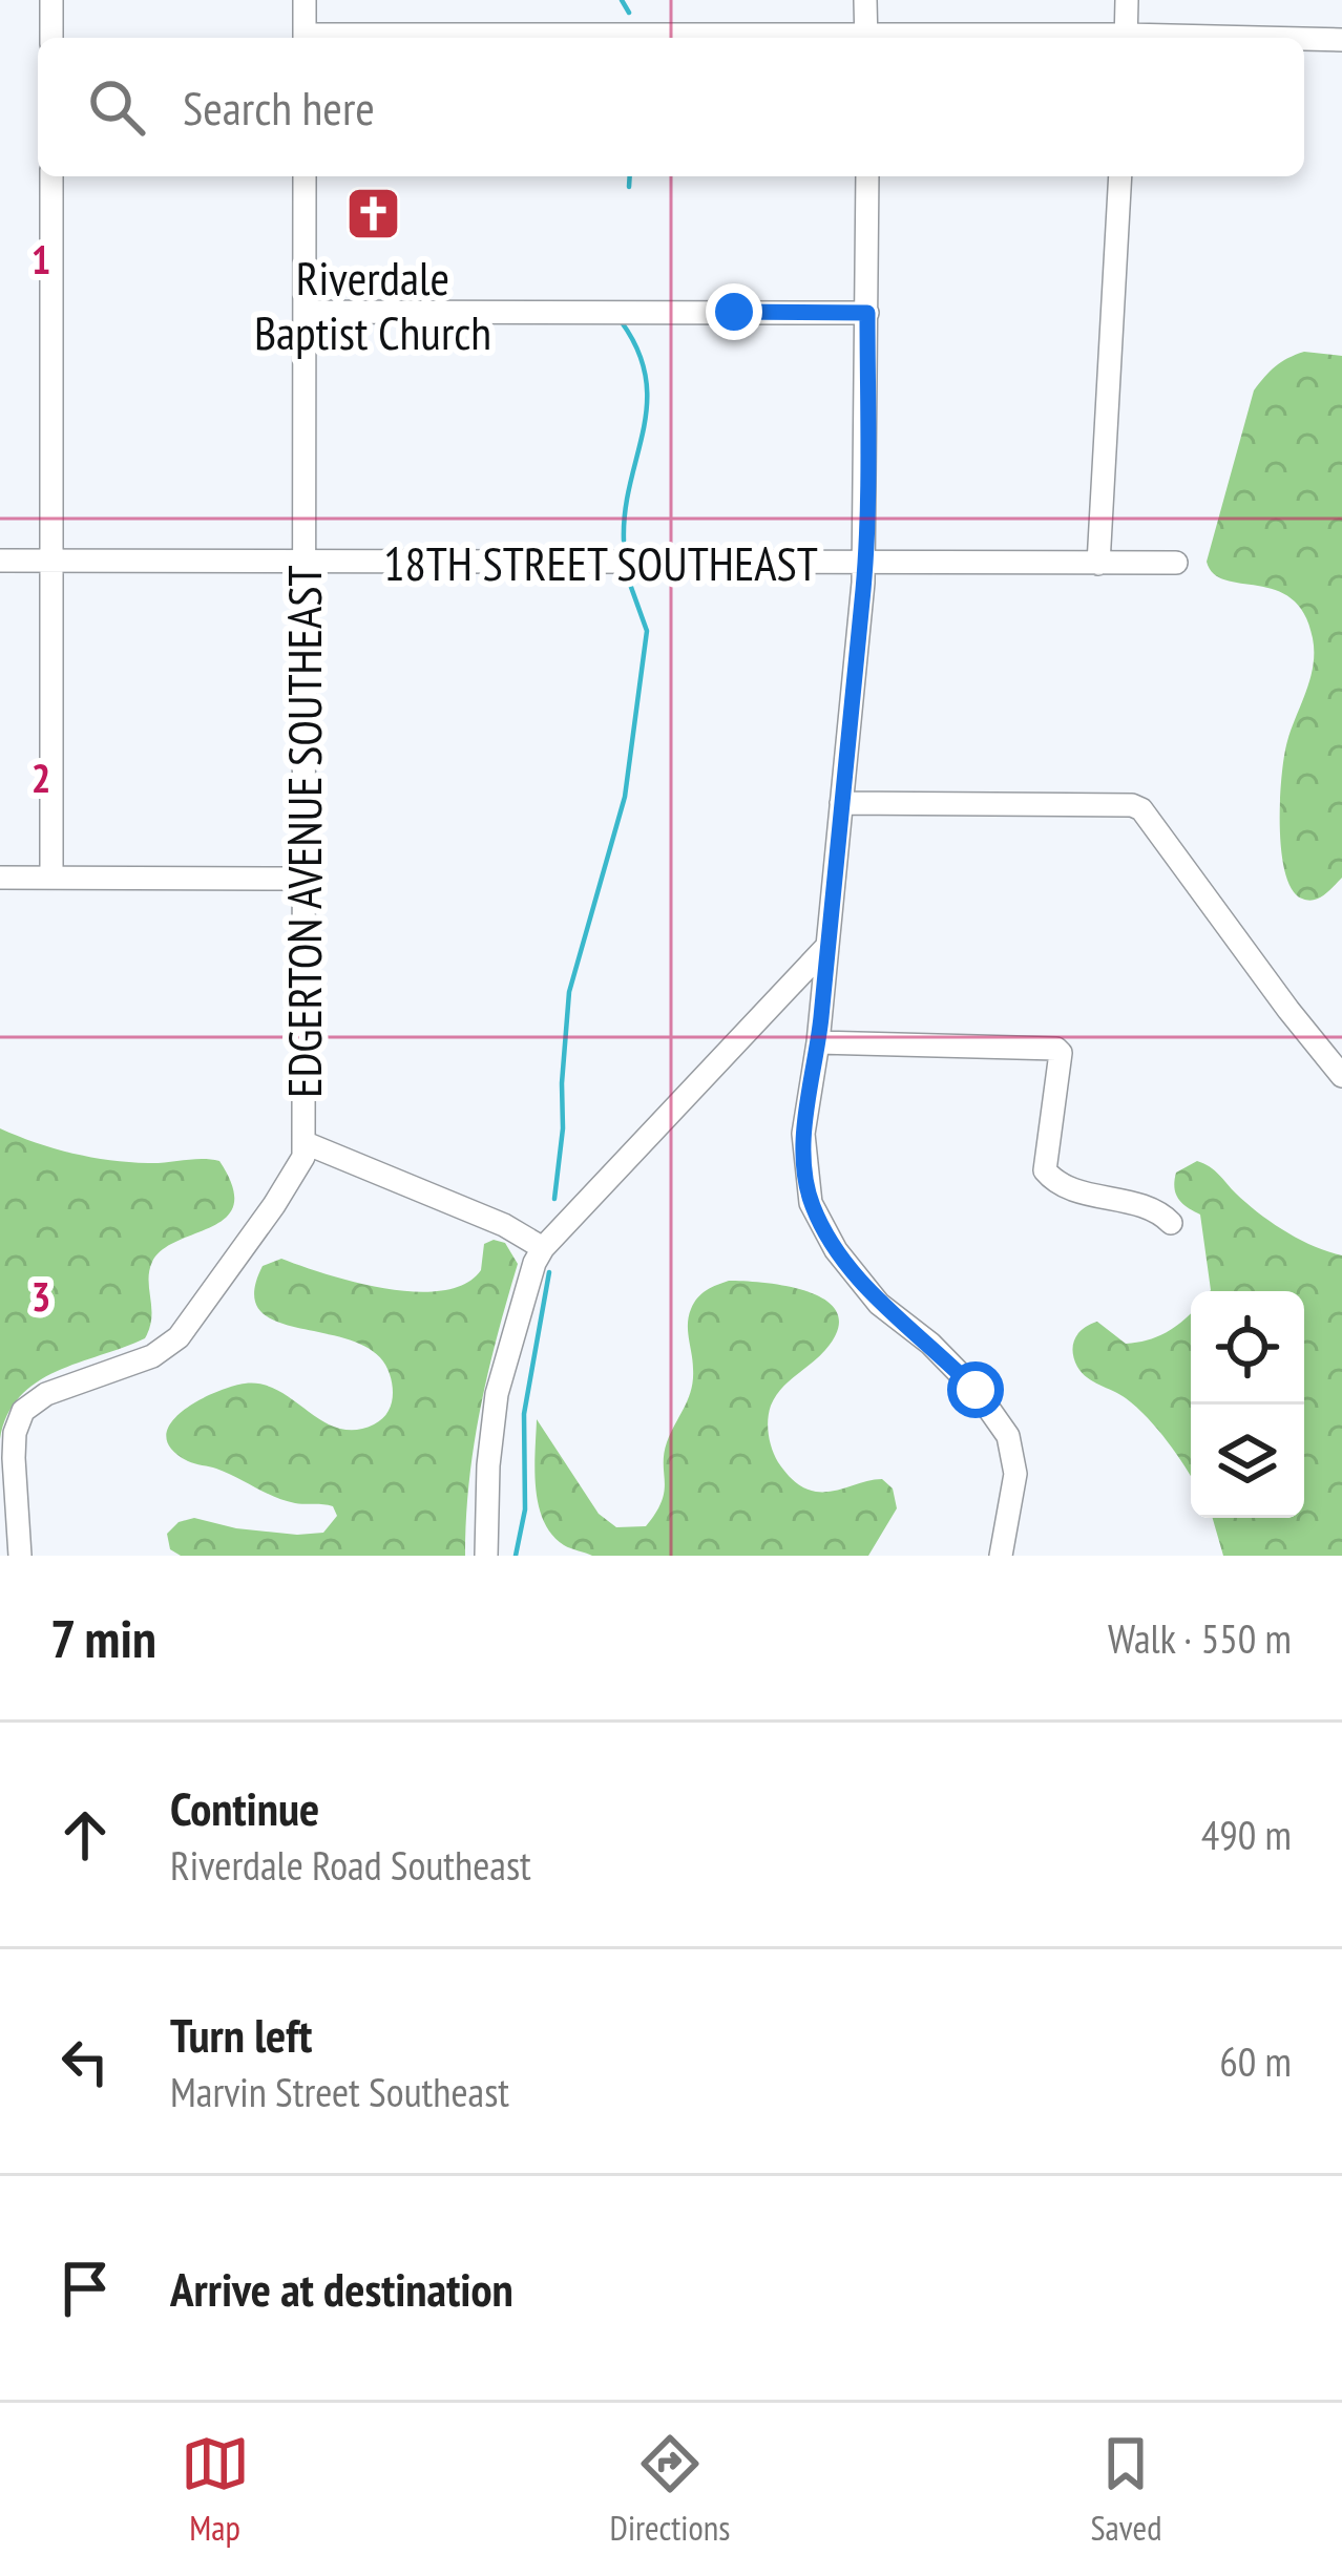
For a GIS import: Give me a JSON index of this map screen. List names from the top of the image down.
{
  "streets": {
    "street": ["18TH STREET SOUTHEAST", "EDGERTON AVENUE SOUTHEAST"]
  },
  "crossings": [
    ["18TH STREET SOUTHEAST", "EDGERTON AVENUE SOUTHEAST"]
  ],
  "places": {
    "church": ["Riverdale Baptist Church"]
  },
  "page": {
    "search": "Search here",
    "heading": ["7 min", "Walk · 550 m"],
    "list": [
      ["Continue", "Riverdale Road Southeast", "490 m"],
      ["Turn left", "Marvin Street Southeast", "60 m"],
      "Arrive at destination"
    ],
    "nav": ["Map", "Directions", "Saved"]
  },
  "grid": {
    "rows": ["1", "2", "3"]
  }
}
